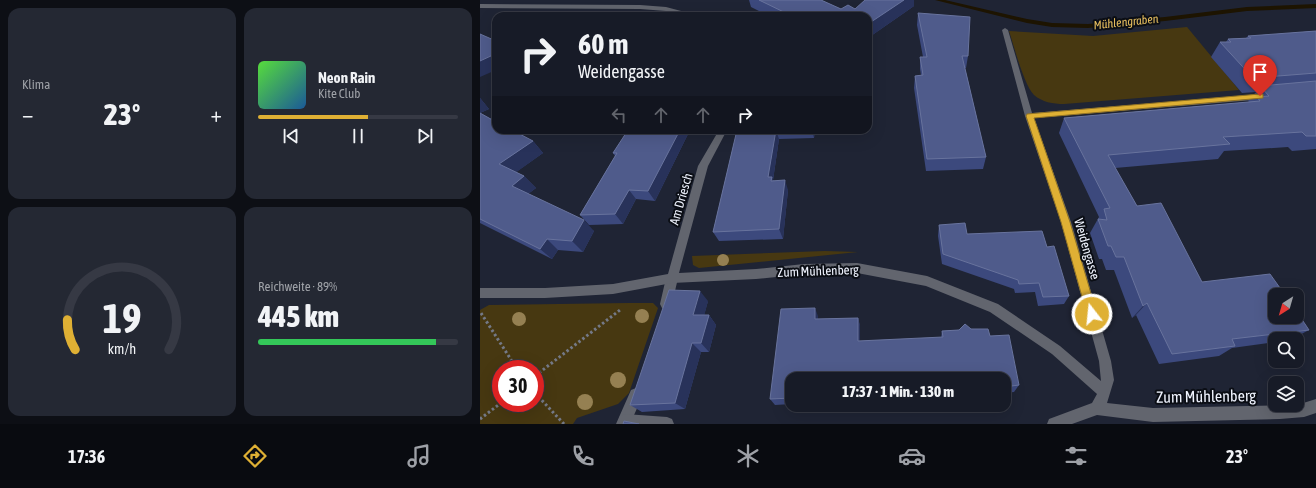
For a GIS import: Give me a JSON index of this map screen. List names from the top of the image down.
{
  "streets": {
    "street": ["Am Driesch", "Weidengasse", "Zum Mühlenberg"]
  },
  "crossings": [
    ["Am Driesch", "Zum Mühlenberg"],
    ["Weidengasse", "Zum Mühlenberg"]
  ],
  "water": ["Mühlengraben"],
  "north": "bottom left",
  "page": {
    "tile": [
      "Klima",
      ["Reichweite · 89%", "445 km"]
    ],
    "turn": ["60 m", "Weidengasse"],
    "song": ["Neon Rain", "Kite Club"],
    "heat": ["−", "23°", "+"],
    "limit": "30",
    "trip": "17:37 · 1 Min. · 130 m",
    "tabs": ["17:36", "23°"],
    "gauge": ["19", "km/h"]
  }
}
